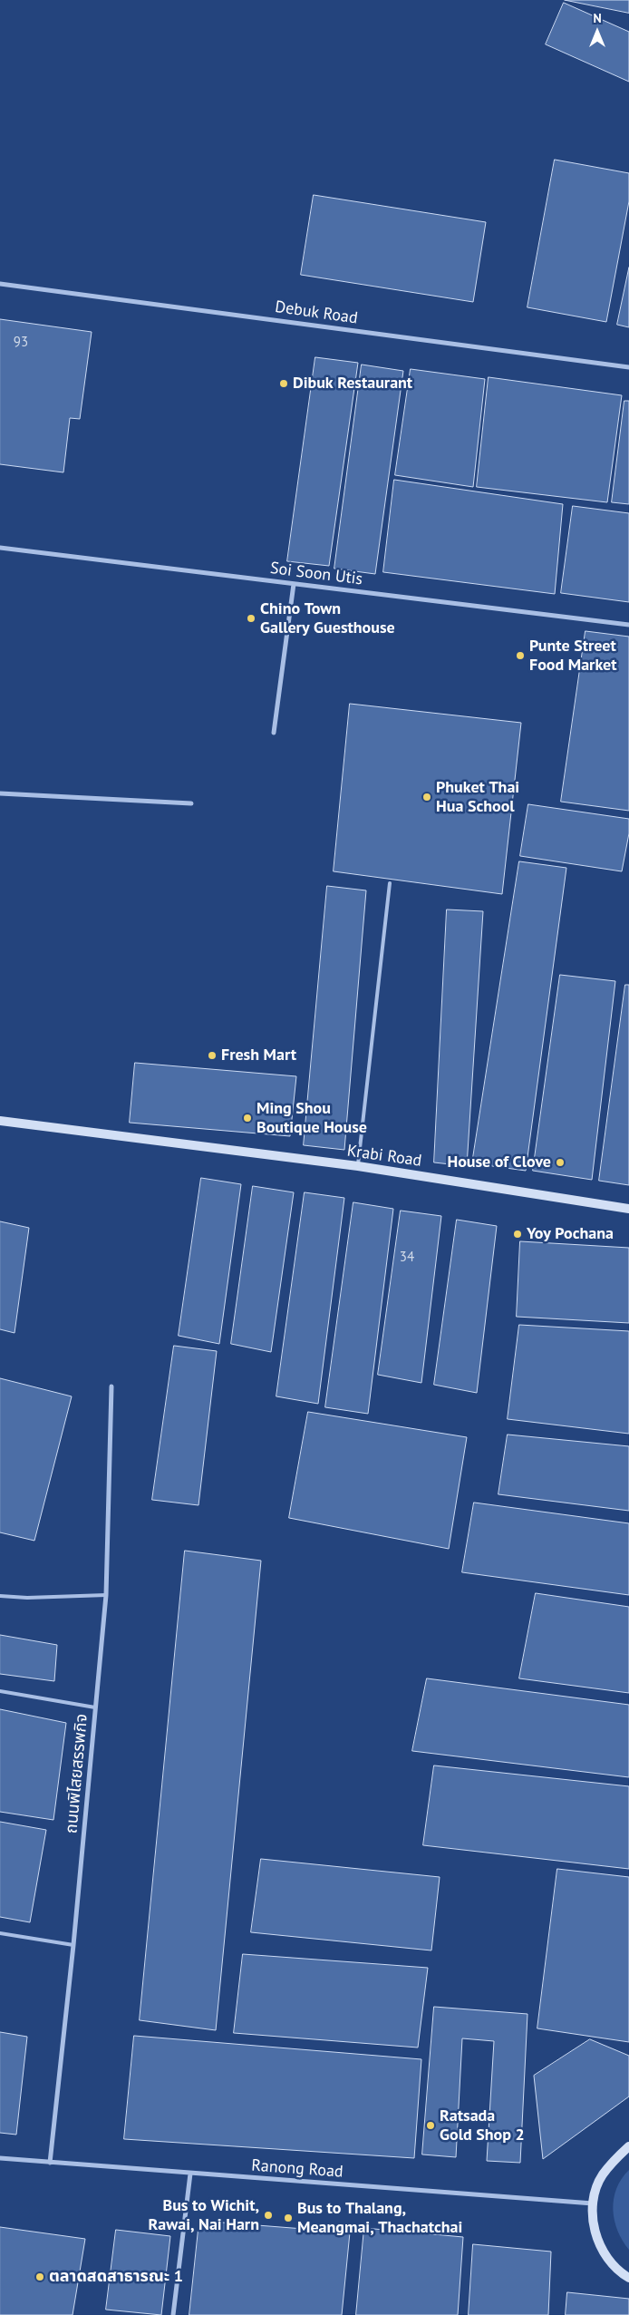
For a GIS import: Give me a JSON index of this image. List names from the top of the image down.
{
  "streets": {
    "street": [
      "Debuk Road",
      "Soi Soon Utis",
      "Krabi Road",
      "ถนนพิไสยสรรพกิจ",
      "Ranong Road"
    ]
  },
  "crossings": [
    ["ถนนพิไสยสรรพกิจ", "Ranong Road"]
  ],
  "places": [
    "Dibuk Restaurant",
    "Chino Town Gallery Guesthouse",
    "Punte Street Food Market",
    "Phuket Thai Hua School",
    "Fresh Mart",
    "Ming Shou Boutique House",
    "House of Clove",
    "Yoy Pochana",
    "Ratsada Gold Shop 2",
    "Bus to Wichit, Rawai, Nai Harn",
    "Bus to Thalang, Meangmai, Thachatchai",
    "ตลาดสดสาธารณะ 1"
  ],
  "house_numbers": ["93", "34"],
  "north": "top"
}
